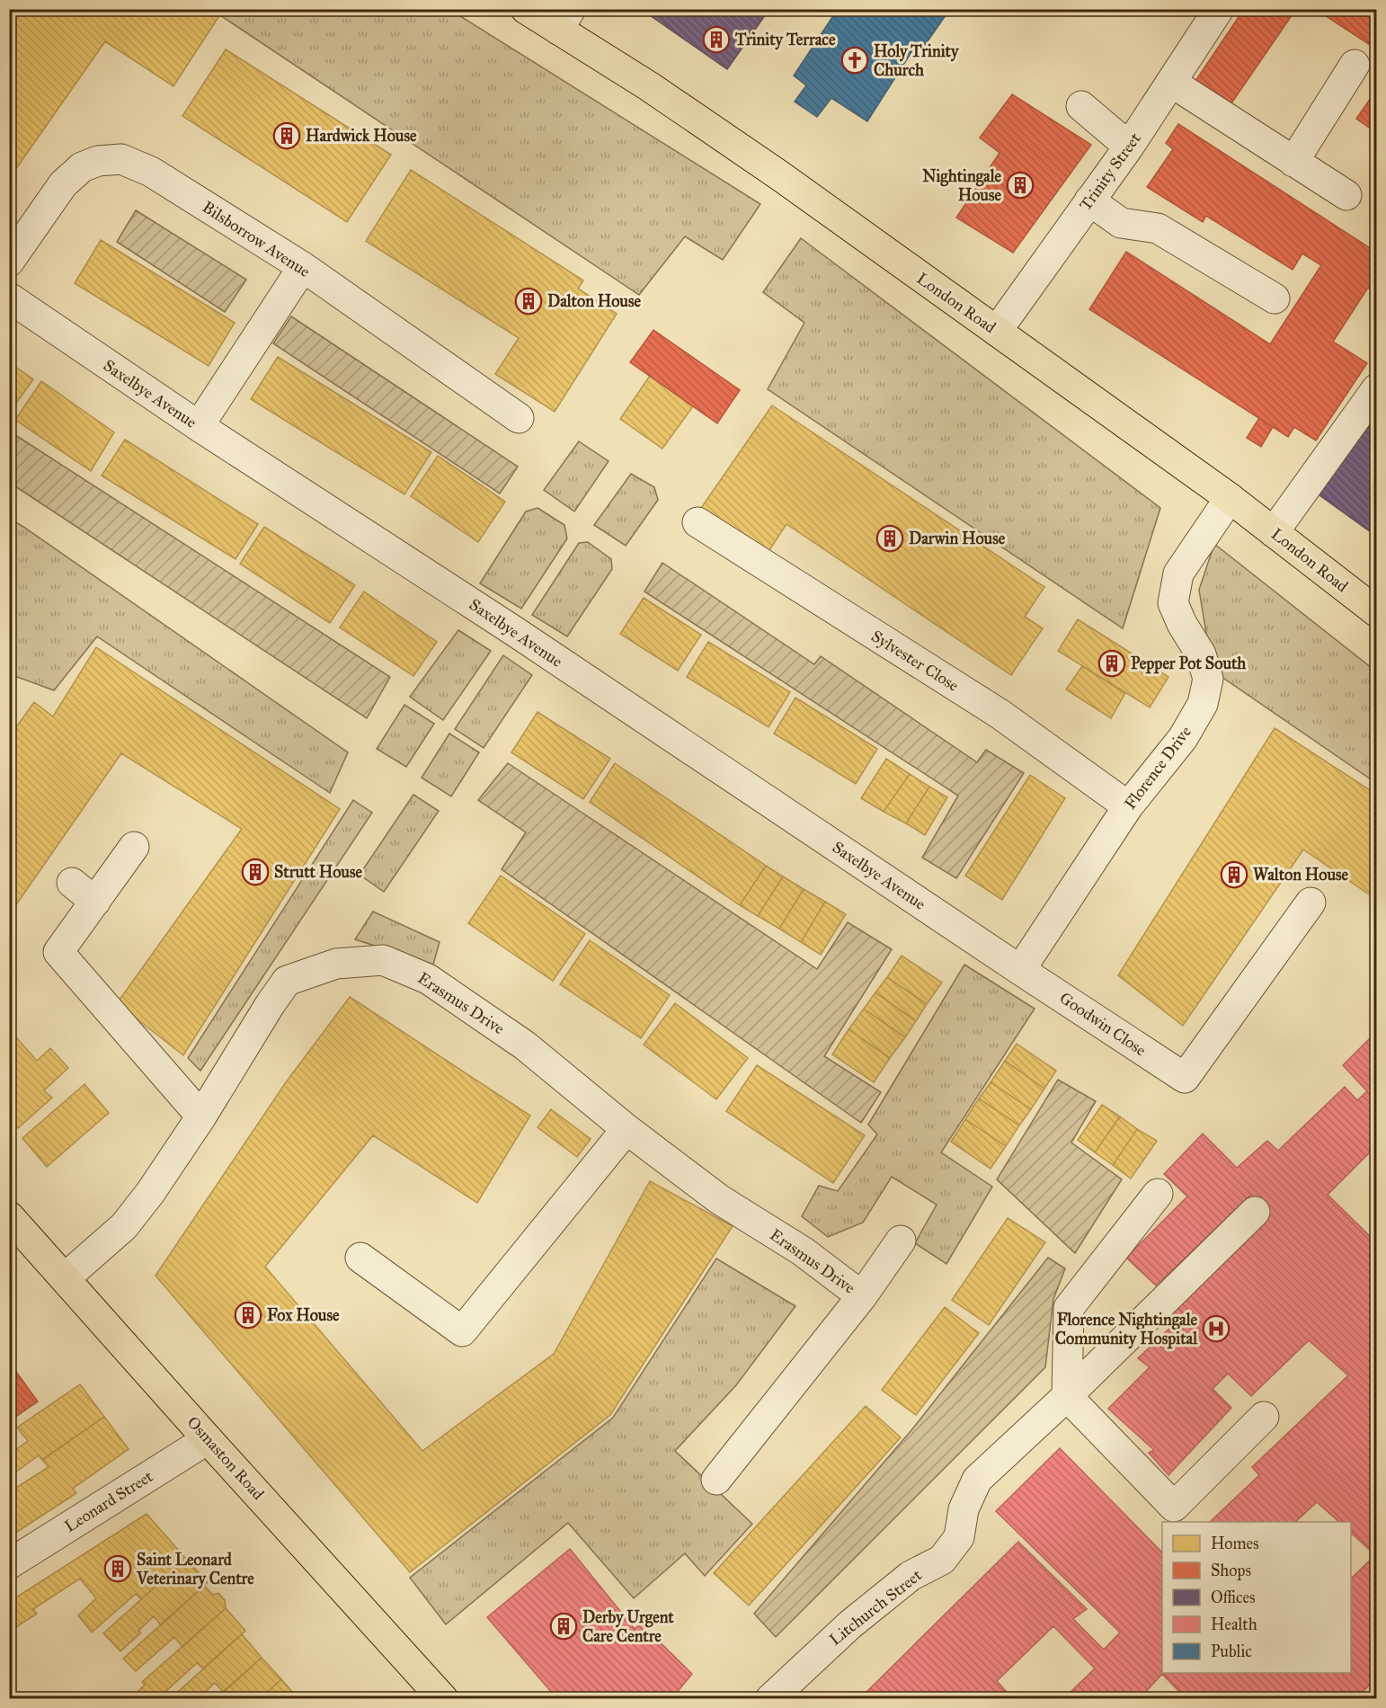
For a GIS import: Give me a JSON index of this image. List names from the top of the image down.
{
  "streets": {
    "main road": ["London Road", "Osmaston Road"],
    "street": [
      "Trinity Street",
      "Bilsborrow Avenue",
      "Saxelbye Avenue",
      "Sylvester Close",
      "Florence Drive",
      "Erasmus Drive",
      "Goodwin Close",
      "Leonard Street",
      "Litchurch Street"
    ]
  },
  "crossings": [
    ["Trinity Street", "London Road"],
    ["London Road", "Florence Drive"],
    ["Saxelbye Avenue", "Florence Drive"],
    ["Saxelbye Avenue", "Goodwin Close"],
    ["Sylvester Close", "Florence Drive"],
    ["Florence Drive", "Goodwin Close"],
    ["Erasmus Drive", "Osmaston Road"],
    ["Osmaston Road", "Leonard Street"]
  ],
  "places": {
    "building": [
      "Trinity Terrace",
      "Hardwick House",
      "Nightingale House",
      "Dalton House",
      "Darwin House",
      "Pepper Pot South",
      "Strutt House",
      "Walton House",
      "Fox House",
      "Saint Leonard Veterinary Centre",
      "Derby Urgent Care Centre"
    ],
    "church": ["Holy Trinity Church"],
    "hospital": ["Florence Nightingale Community Hospital"]
  },
  "legend": [
    "Homes",
    "Shops",
    "Offices",
    "Health",
    "Public"
  ]
}
